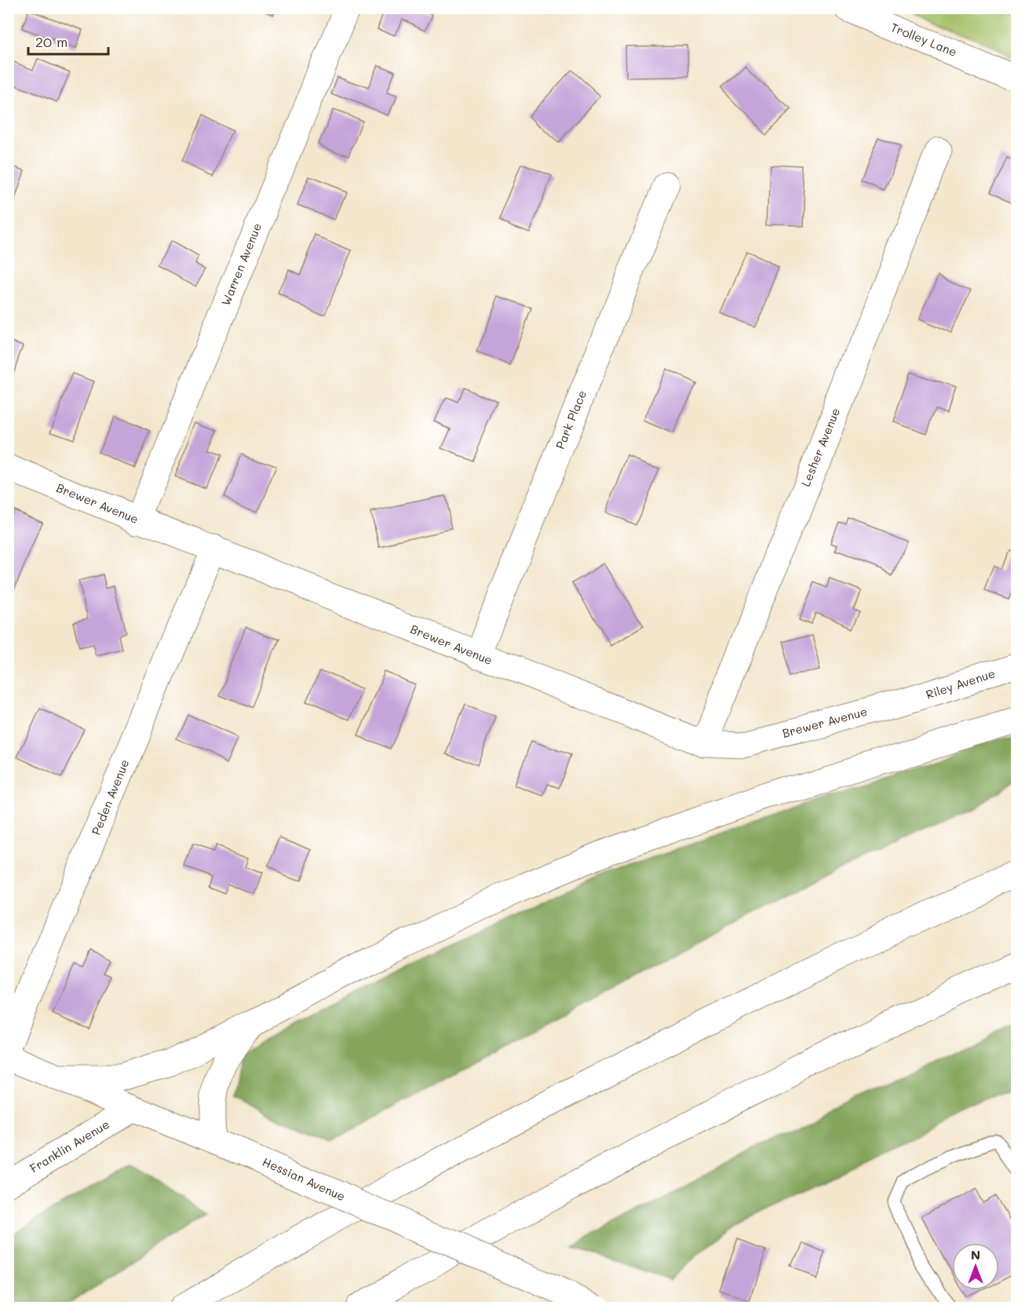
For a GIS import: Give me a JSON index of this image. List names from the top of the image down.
{
  "streets": {
    "main road": [
      "Trolley Lane",
      "Warren Avenue",
      "Park Place",
      "Lesher Avenue",
      "Brewer Avenue",
      "Riley Avenue",
      "Peden Avenue",
      "Franklin Avenue",
      "Hessian Avenue"
    ]
  },
  "crossings": [
    ["Warren Avenue", "Brewer Avenue"],
    ["Park Place", "Brewer Avenue"],
    ["Lesher Avenue", "Brewer Avenue"],
    ["Brewer Avenue", "Riley Avenue"],
    ["Brewer Avenue", "Peden Avenue"],
    ["Franklin Avenue", "Hessian Avenue"]
  ],
  "scale_bar": "20 m",
  "north": "top"
}
